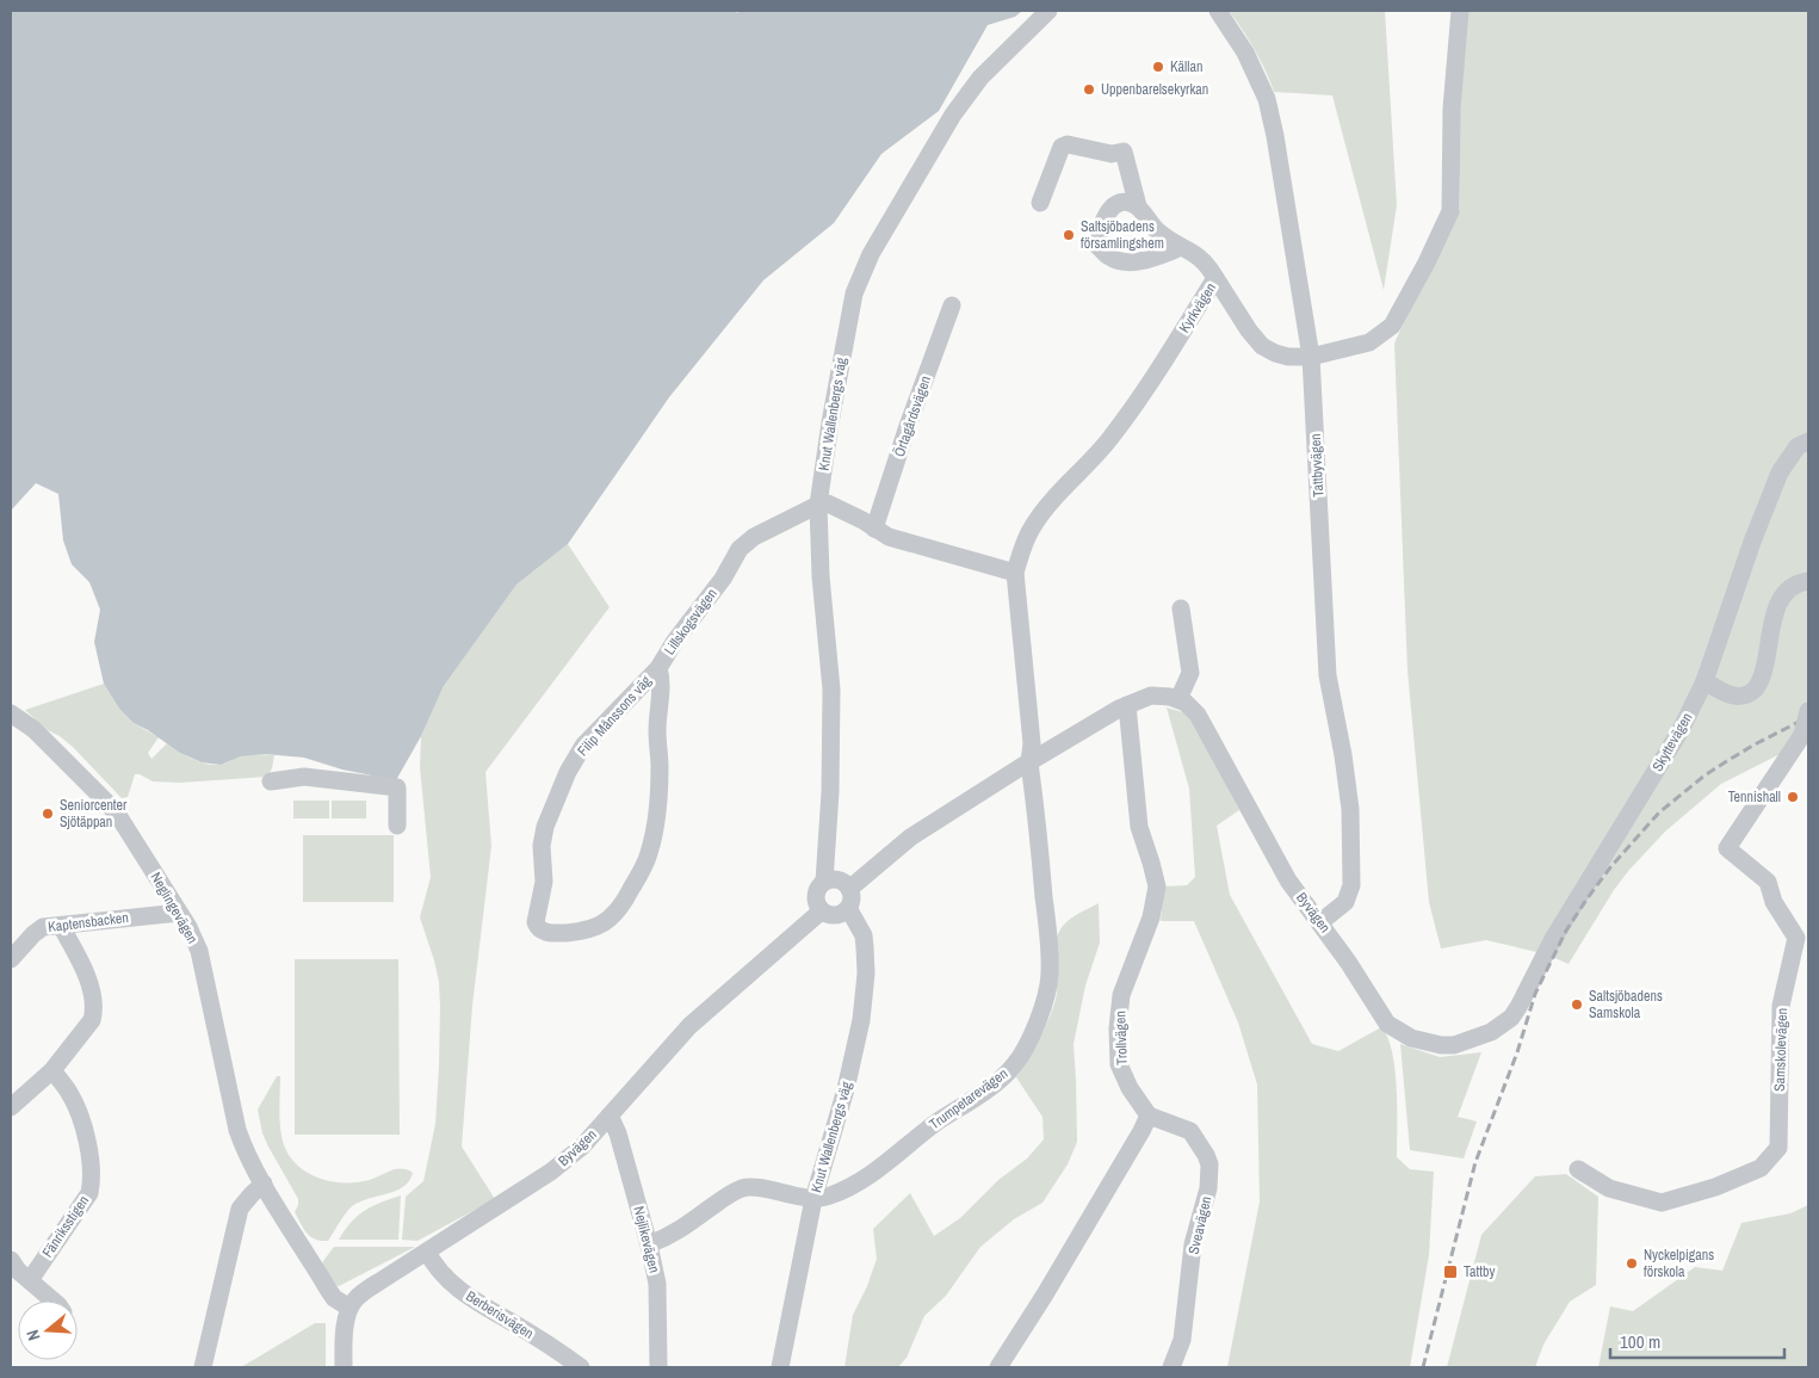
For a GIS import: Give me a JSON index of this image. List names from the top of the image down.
{
  "streets": {
    "street": [
      "Kyrkvägen",
      "Knut Wallenbergs väg",
      "Örtagårdsvägen",
      "Tattbyvägen",
      "Lillskogsvägen",
      "Filip Månssons väg",
      "Skyttevägen",
      "Neglingevägen",
      "Byvägen",
      "Kaptensbacken",
      "Trollvägen",
      "Samskolevägen",
      "Trumpetarevägen",
      "Sveavägen",
      "Fänriksstigen",
      "Nejlikevägen",
      "Berberisvägen"
    ]
  },
  "crossings": [
    ["Kyrkvägen", "Tattbyvägen"],
    ["Kyrkvägen", "Trumpetarevägen"],
    ["Knut Wallenbergs väg", "Lillskogsvägen"],
    ["Knut Wallenbergs väg", "Byvägen"],
    ["Knut Wallenbergs väg", "Trumpetarevägen"],
    ["Tattbyvägen", "Byvägen"],
    ["Lillskogsvägen", "Filip Månssons väg"],
    ["Skyttevägen", "Byvägen"],
    ["Neglingevägen", "Byvägen"],
    ["Neglingevägen", "Kaptensbacken"],
    ["Byvägen", "Nejlikevägen"],
    ["Byvägen", "Berberisvägen"],
    ["Trollvägen", "Sveavägen"],
    ["Trumpetarevägen", "Nejlikevägen"]
  ],
  "places": {
    "other": [
      "Källan",
      "Uppenbarelsekyrkan",
      "Saltsjöbadens församlingshem",
      "Tennishall",
      "Seniorcenter Sjötäppan",
      "Saltsjöbadens Samskola",
      "Nyckelpigans förskola"
    ],
    "transit": ["Tattby"]
  },
  "scale_bar": "100 m",
  "north": "left"
}
